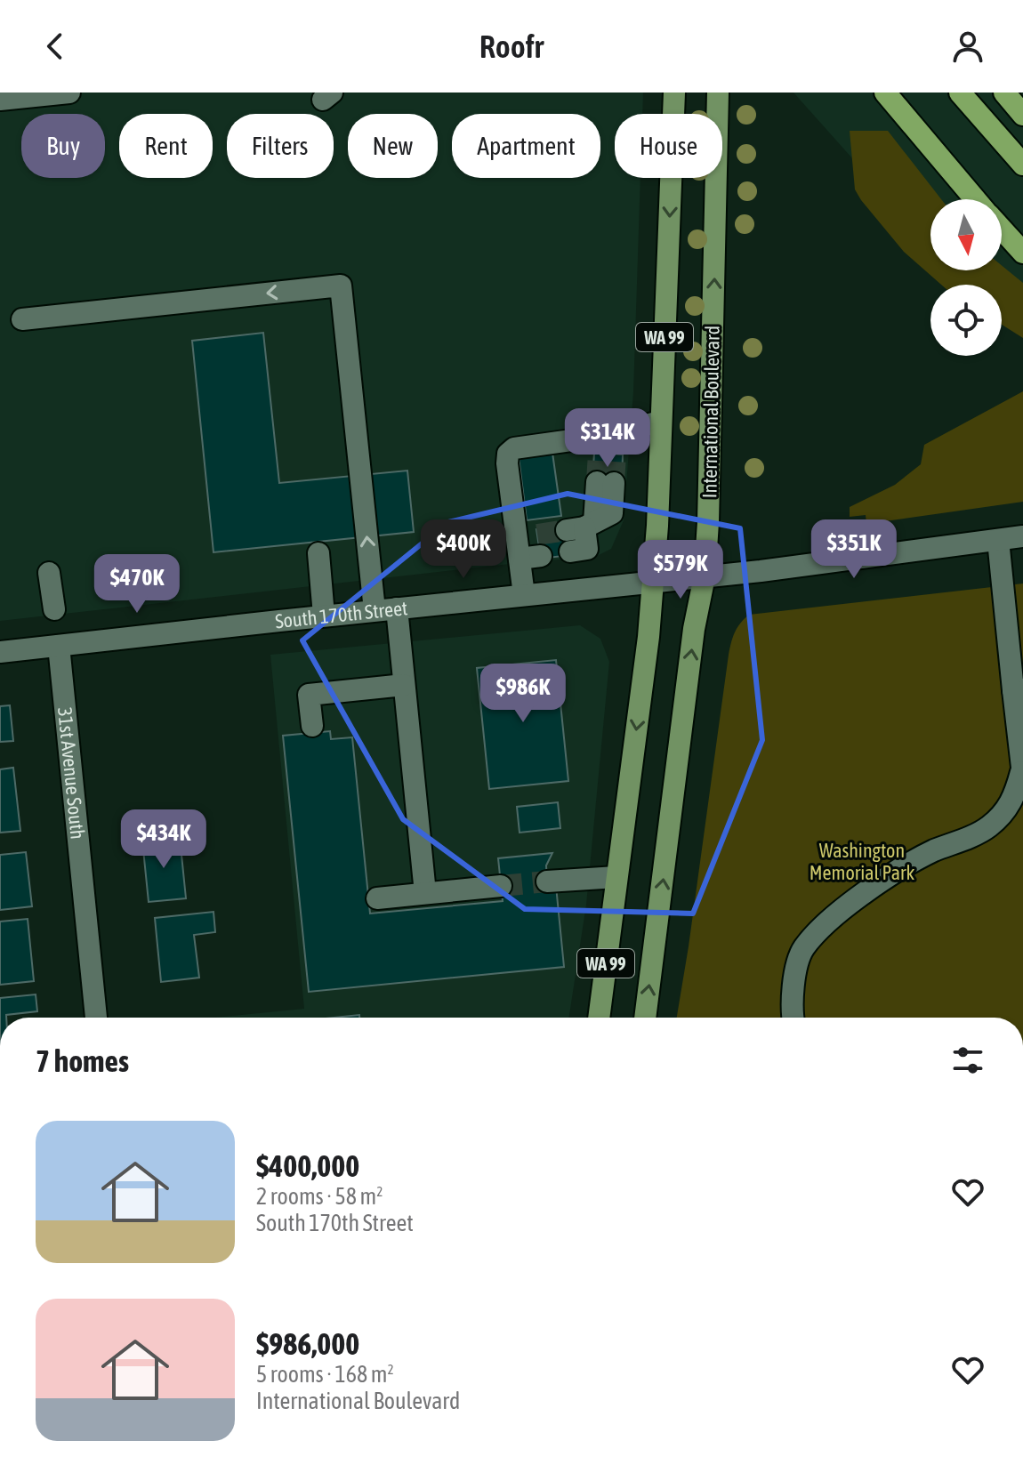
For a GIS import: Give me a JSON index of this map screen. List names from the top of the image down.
{
  "streets": {
    "main road": ["WA 99", "International Boulevard"],
    "street": ["South 170th Street", "31st Avenue South"]
  },
  "crossings": [
    ["WA 99", "South 170th Street"],
    ["International Boulevard", "South 170th Street"],
    ["South 170th Street", "31st Avenue South"]
  ],
  "parks": ["Washington Memorial Park"],
  "north": "bottom",
  "page": {
    "header": "Roofr",
    "chip": [
      "Buy",
      "Rent",
      "Filters",
      "New",
      "Apartment",
      "House"
    ],
    "price": [
      "$314K",
      "$400K",
      "$351K",
      "$579K",
      "$470K",
      "$986K",
      "$434K"
    ],
    "heading": "7 homes",
    "list": [
      {
        "name": "$400,000",
        "note": "2 rooms · 58 m² · South 170th Street"
      },
      {
        "name": "$986,000",
        "note": "5 rooms · 168 m² · International Boulevard"
      }
    ]
  }
}
